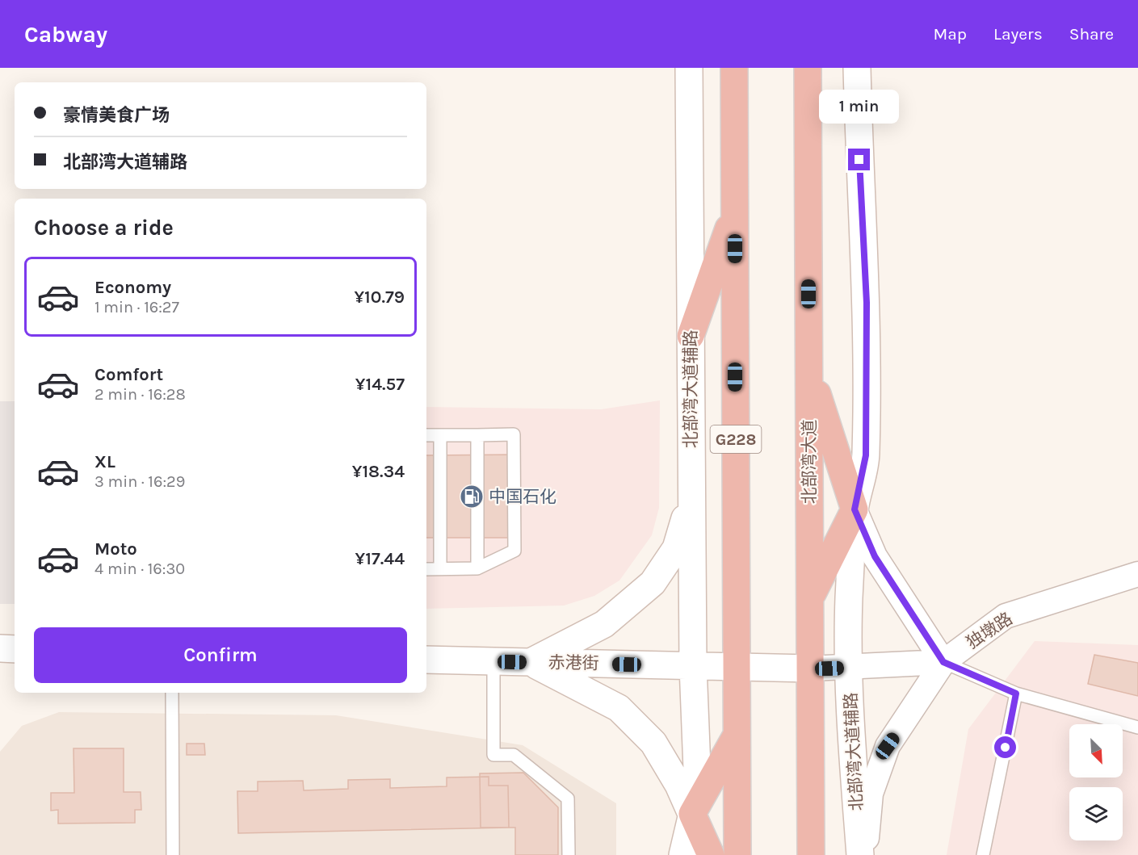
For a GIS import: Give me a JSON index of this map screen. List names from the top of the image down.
{
  "streets": {
    "highway": ["G228", "北部湾大道"],
    "main road": ["北部湾大道辅路", "赤港街"],
    "street": ["独墩路"]
  },
  "crossings": [
    ["北部湾大道辅路", "赤港街"],
    ["G228", "赤港街"],
    ["北部湾大道", "赤港街"]
  ],
  "places": {
    "fuel station": ["中国石化"]
  },
  "north": "bottom right",
  "page": {
    "header": "Cabway",
    "nav": ["Map", "Layers", "Share"],
    "banner": ["豪情美食广场", "北部湾大道辅路"],
    "bubble": "1 min",
    "heading": "Choose a ride",
    "list": [
      {
        "name": "Economy",
        "note": "1 min · 16:27",
        "value": "¥10.79"
      },
      {
        "name": "Comfort",
        "note": "2 min · 16:28",
        "value": "¥14.57"
      },
      {
        "name": "XL",
        "note": "3 min · 16:29",
        "value": "¥18.34"
      },
      {
        "name": "Moto",
        "note": "4 min · 16:30",
        "value": "¥17.44"
      }
    ],
    "buttons": "Confirm"
  }
}
